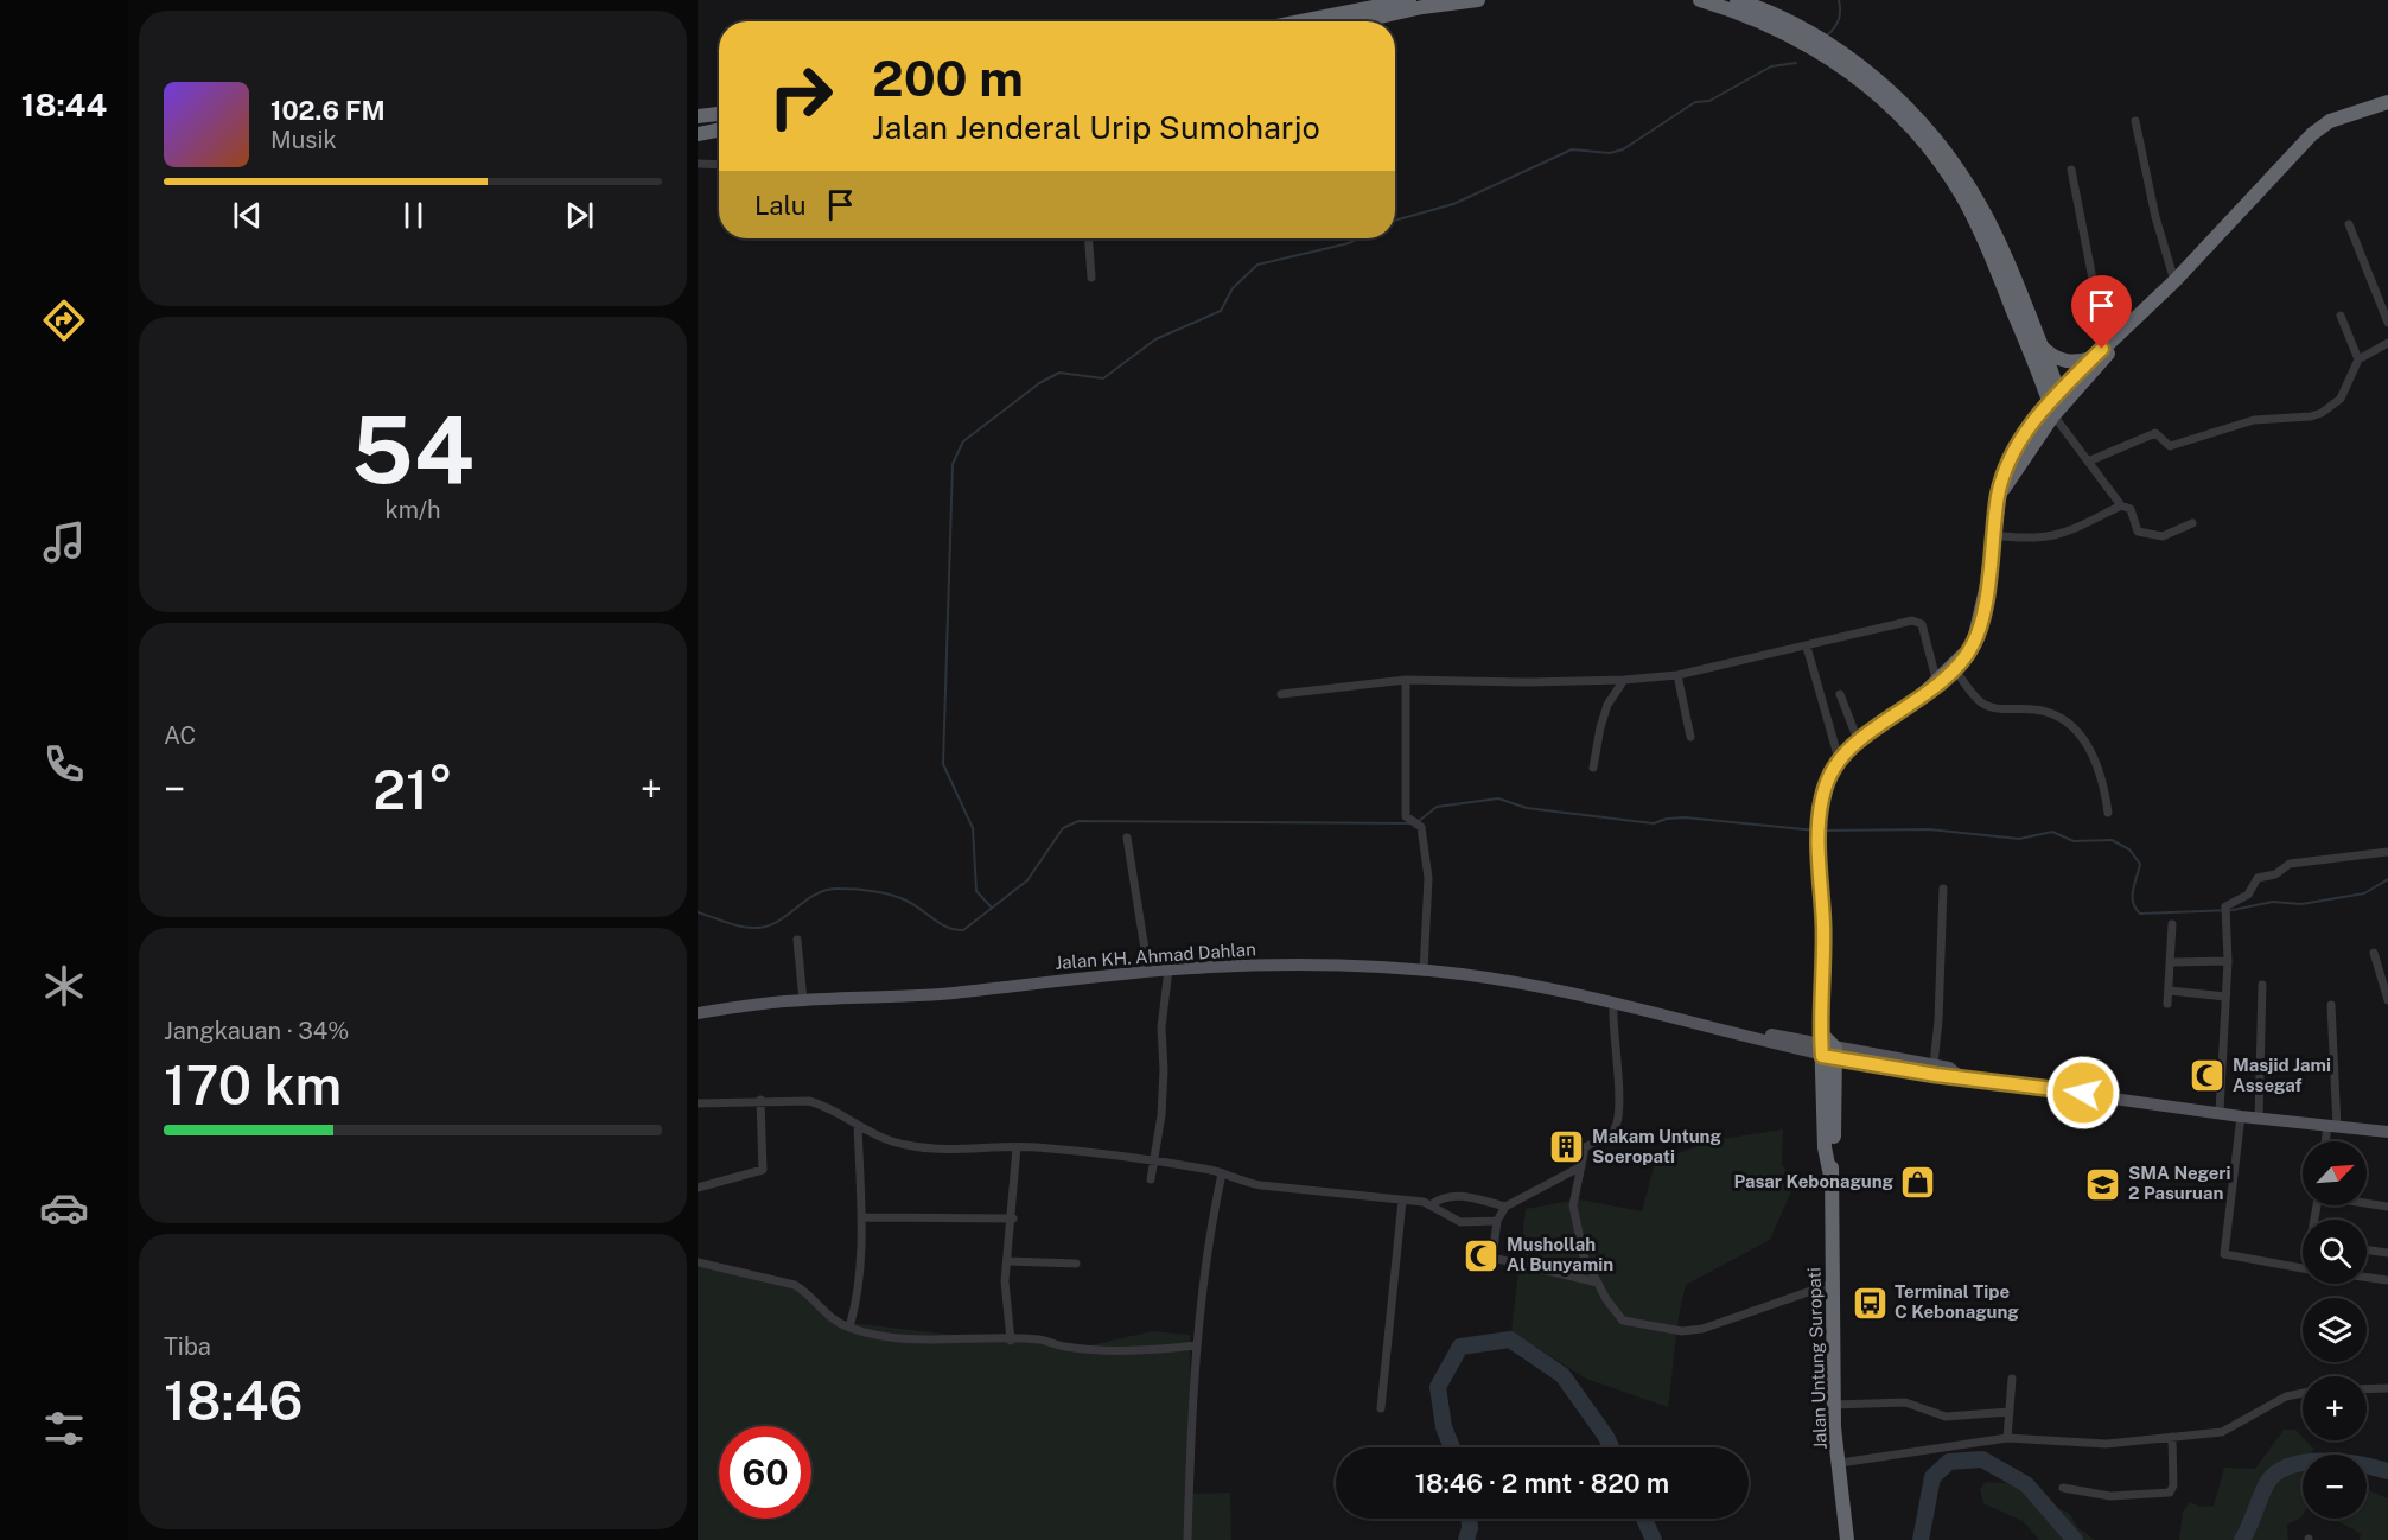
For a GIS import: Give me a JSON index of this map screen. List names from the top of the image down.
{
  "streets": {
    "highway": ["Jalan Untung Suropati"],
    "main road": ["Jalan KH. Ahmad Dahlan"]
  },
  "crossings": [
    ["Jalan KH. Ahmad Dahlan", "Jalan Untung Suropati"]
  ],
  "places": {
    "mosque": ["Masjid Jami Assegaf", "Mushollah Al Bunyamin"],
    "building": ["Makam Untung Soeropati"],
    "shop": ["Pasar Kebonagung"],
    "school or university": ["SMA Negeri 2 Pasuruan"],
    "bus stop": ["Terminal Tipe C Kebonagung"]
  },
  "north": "top right",
  "page": {
    "tabs": "18:44",
    "turn": ["200 m", "Jalan Jenderal Urip Sumoharjo"],
    "song": ["102.6 FM", "Musik"],
    "then": "Lalu",
    "tile": [
      ["54", "km/h"],
      "AC",
      ["Jangkauan · 34%", "170 km"],
      ["Tiba", "18:46"]
    ],
    "heat": ["−", "21°", "+"],
    "map_buttons": ["+", "−"],
    "limit": "60",
    "trip": "18:46 · 2 mnt · 820 m"
  }
}
